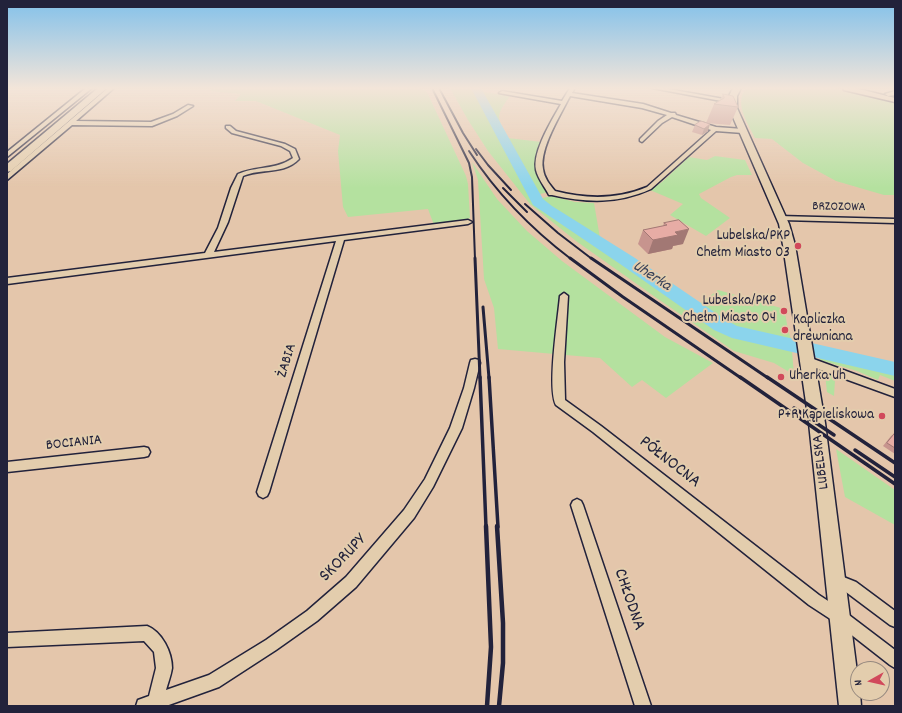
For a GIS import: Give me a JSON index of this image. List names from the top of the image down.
{
  "streets": {
    "main road": ["LUBELSKA"],
    "street": [
      "BRZOZOWA",
      "ŻABIA",
      "BOCIANIA",
      "PÓŁNOCNA",
      "SKORUPY",
      "CHŁODNA"
    ]
  },
  "crossings": [
    ["BRZOZOWA", "LUBELSKA"],
    ["LUBELSKA", "PÓŁNOCNA"]
  ],
  "water": ["Uherka"],
  "places": [
    "Lubelska/PKP Chełm Miasto 03",
    "Lubelska/PKP Chełm Miasto 04",
    "Kapliczka drewniana",
    "Uherka Uh",
    "P+R Kąpieliskowa"
  ],
  "north": "left"
}
